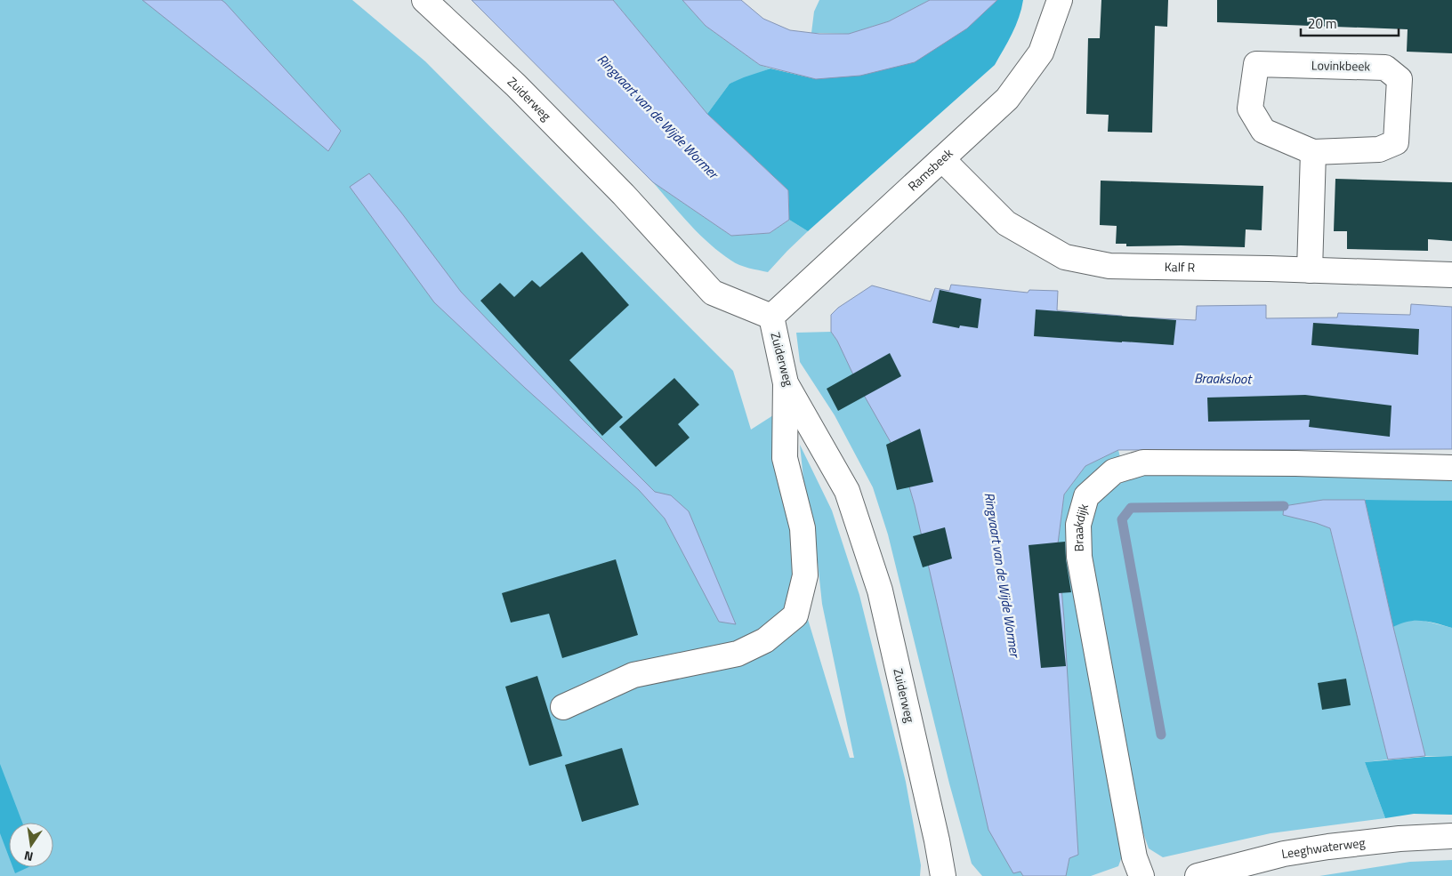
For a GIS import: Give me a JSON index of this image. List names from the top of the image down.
{
  "streets": {
    "street": [
      "Lovinkbeek",
      "Zuiderweg",
      "Ramsbeek",
      "Kalf R",
      "Braakdijk",
      "Leeghwaterweg"
    ]
  },
  "crossings": [
    ["Zuiderweg", "Ramsbeek"],
    ["Ramsbeek", "Kalf R"]
  ],
  "water": ["Ringvaart van de Wijde Wormer", "Braaksloot"],
  "scale_bar": "20 m",
  "north": "bottom"
}
